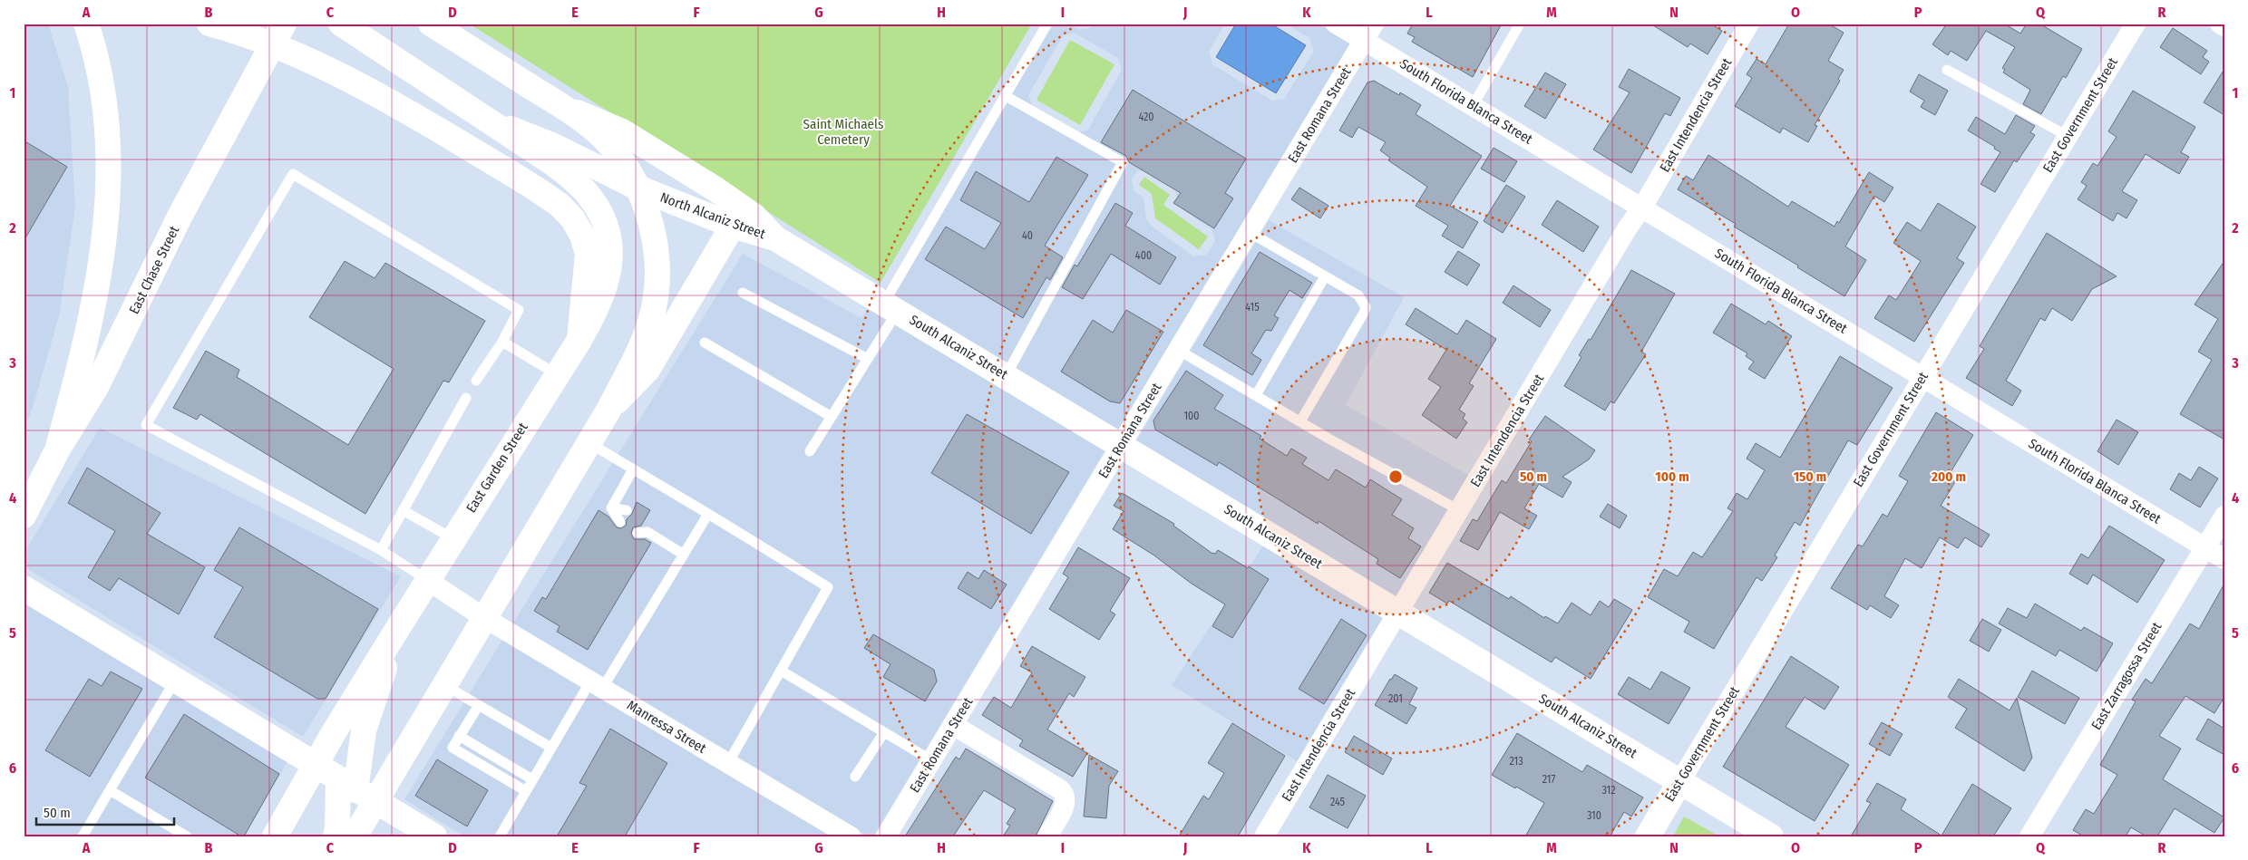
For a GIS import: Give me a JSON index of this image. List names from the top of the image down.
{
  "streets": {
    "main road": [
      "East Government Street",
      "North Alcaniz Street",
      "East Chase Street",
      "South Alcaniz Street",
      "East Garden Street"
    ],
    "street": [
      "South Florida Blanca Street",
      "East Romana Street",
      "East Intendencia Street",
      "East Zarragossa Street",
      "Manressa Street"
    ]
  },
  "crossings": [
    ["South Florida Blanca Street", "East Romana Street"],
    ["South Florida Blanca Street", "East Intendencia Street"],
    ["South Florida Blanca Street", "East Government Street"],
    ["South Florida Blanca Street", "East Zarragossa Street"],
    ["East Romana Street", "South Alcaniz Street"],
    ["East Intendencia Street", "South Alcaniz Street"],
    ["East Government Street", "South Alcaniz Street"],
    ["North Alcaniz Street", "South Alcaniz Street"],
    ["North Alcaniz Street", "East Garden Street"],
    ["East Garden Street", "Manressa Street"]
  ],
  "parks": ["Saint Michaels Cemetery"],
  "house_numbers": [
    "420",
    "40",
    "400",
    "415",
    "100",
    "201",
    "213",
    "217",
    "312",
    "245",
    "310"
  ],
  "scale_bar": "50 m",
  "grid": {
    "columns": [
      "A",
      "B",
      "C",
      "D",
      "E",
      "F",
      "G",
      "H",
      "I",
      "J",
      "K",
      "L",
      "M",
      "N",
      "O",
      "P",
      "Q",
      "R"
    ],
    "rows": [
      "1",
      "2",
      "3",
      "4",
      "5",
      "6"
    ]
  },
  "rings": [
    "50 m",
    "100 m",
    "150 m",
    "200 m"
  ]
}
